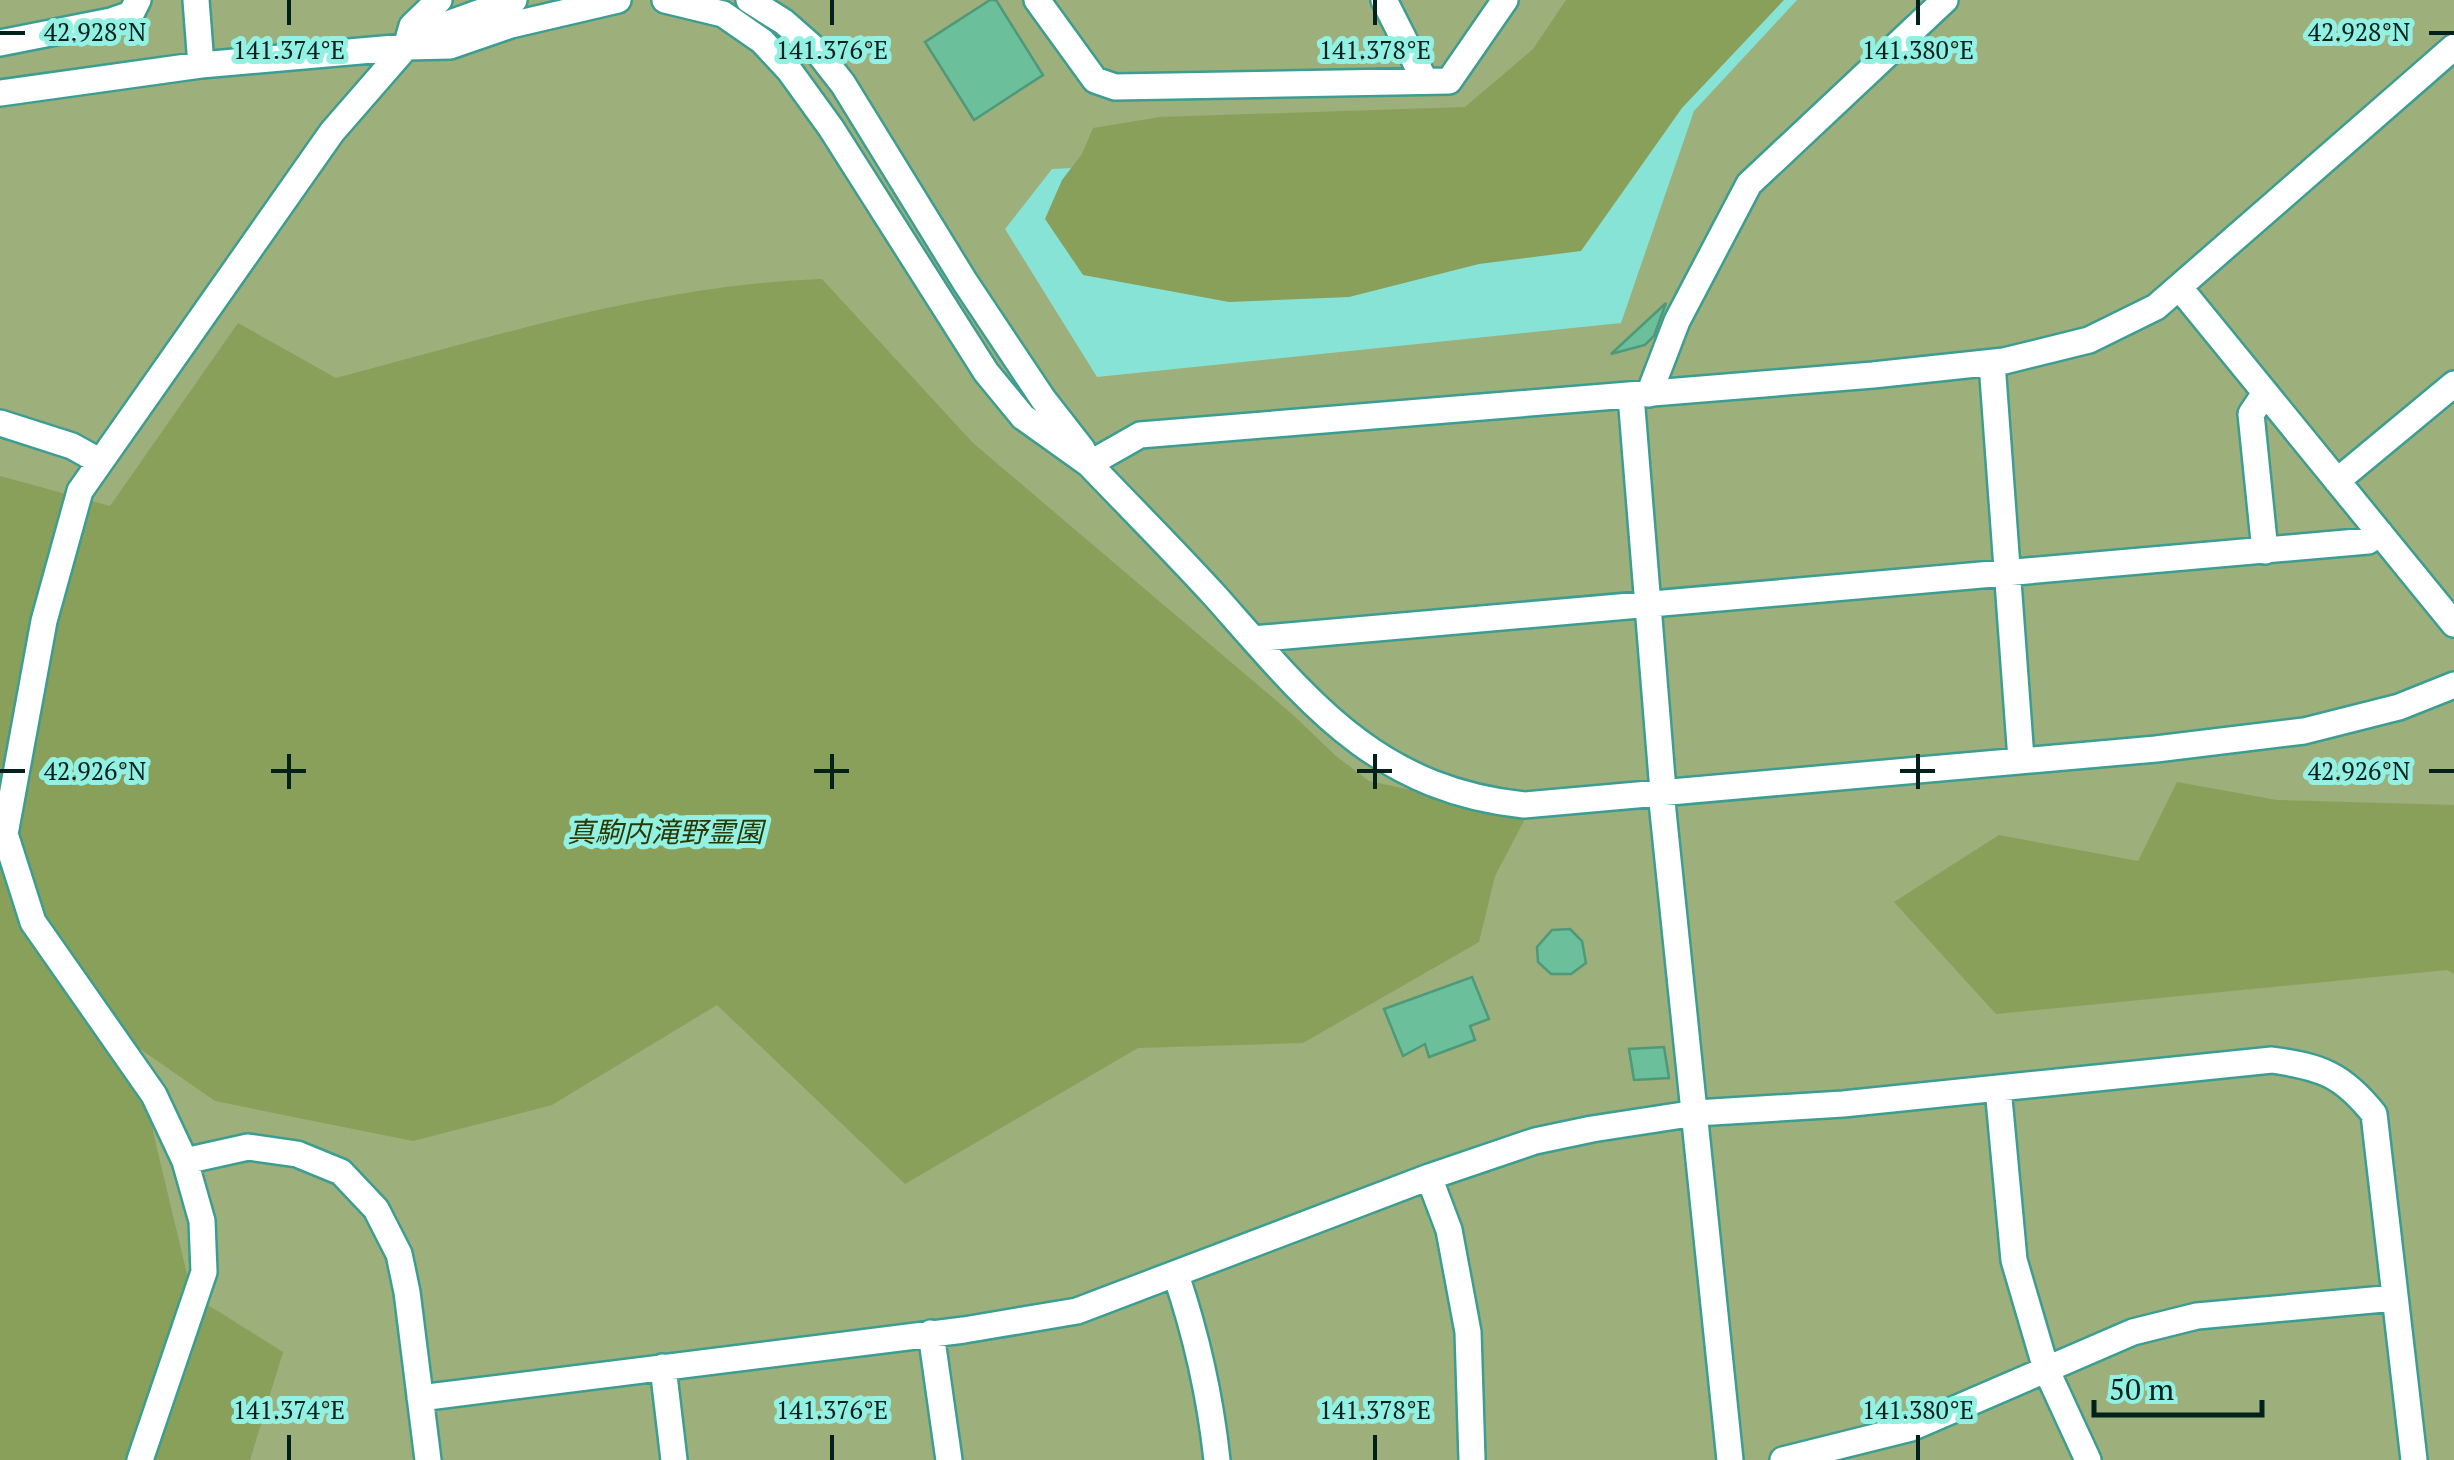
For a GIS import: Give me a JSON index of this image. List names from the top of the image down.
{
  "parks": ["真駒内滝野霊園"],
  "scale_bar": "50 m",
  "coordinates": [
    "42.928°N",
    "141.374°E",
    "141.376°E",
    "141.378°E",
    "141.380°E",
    "42.926°N"
  ]
}
